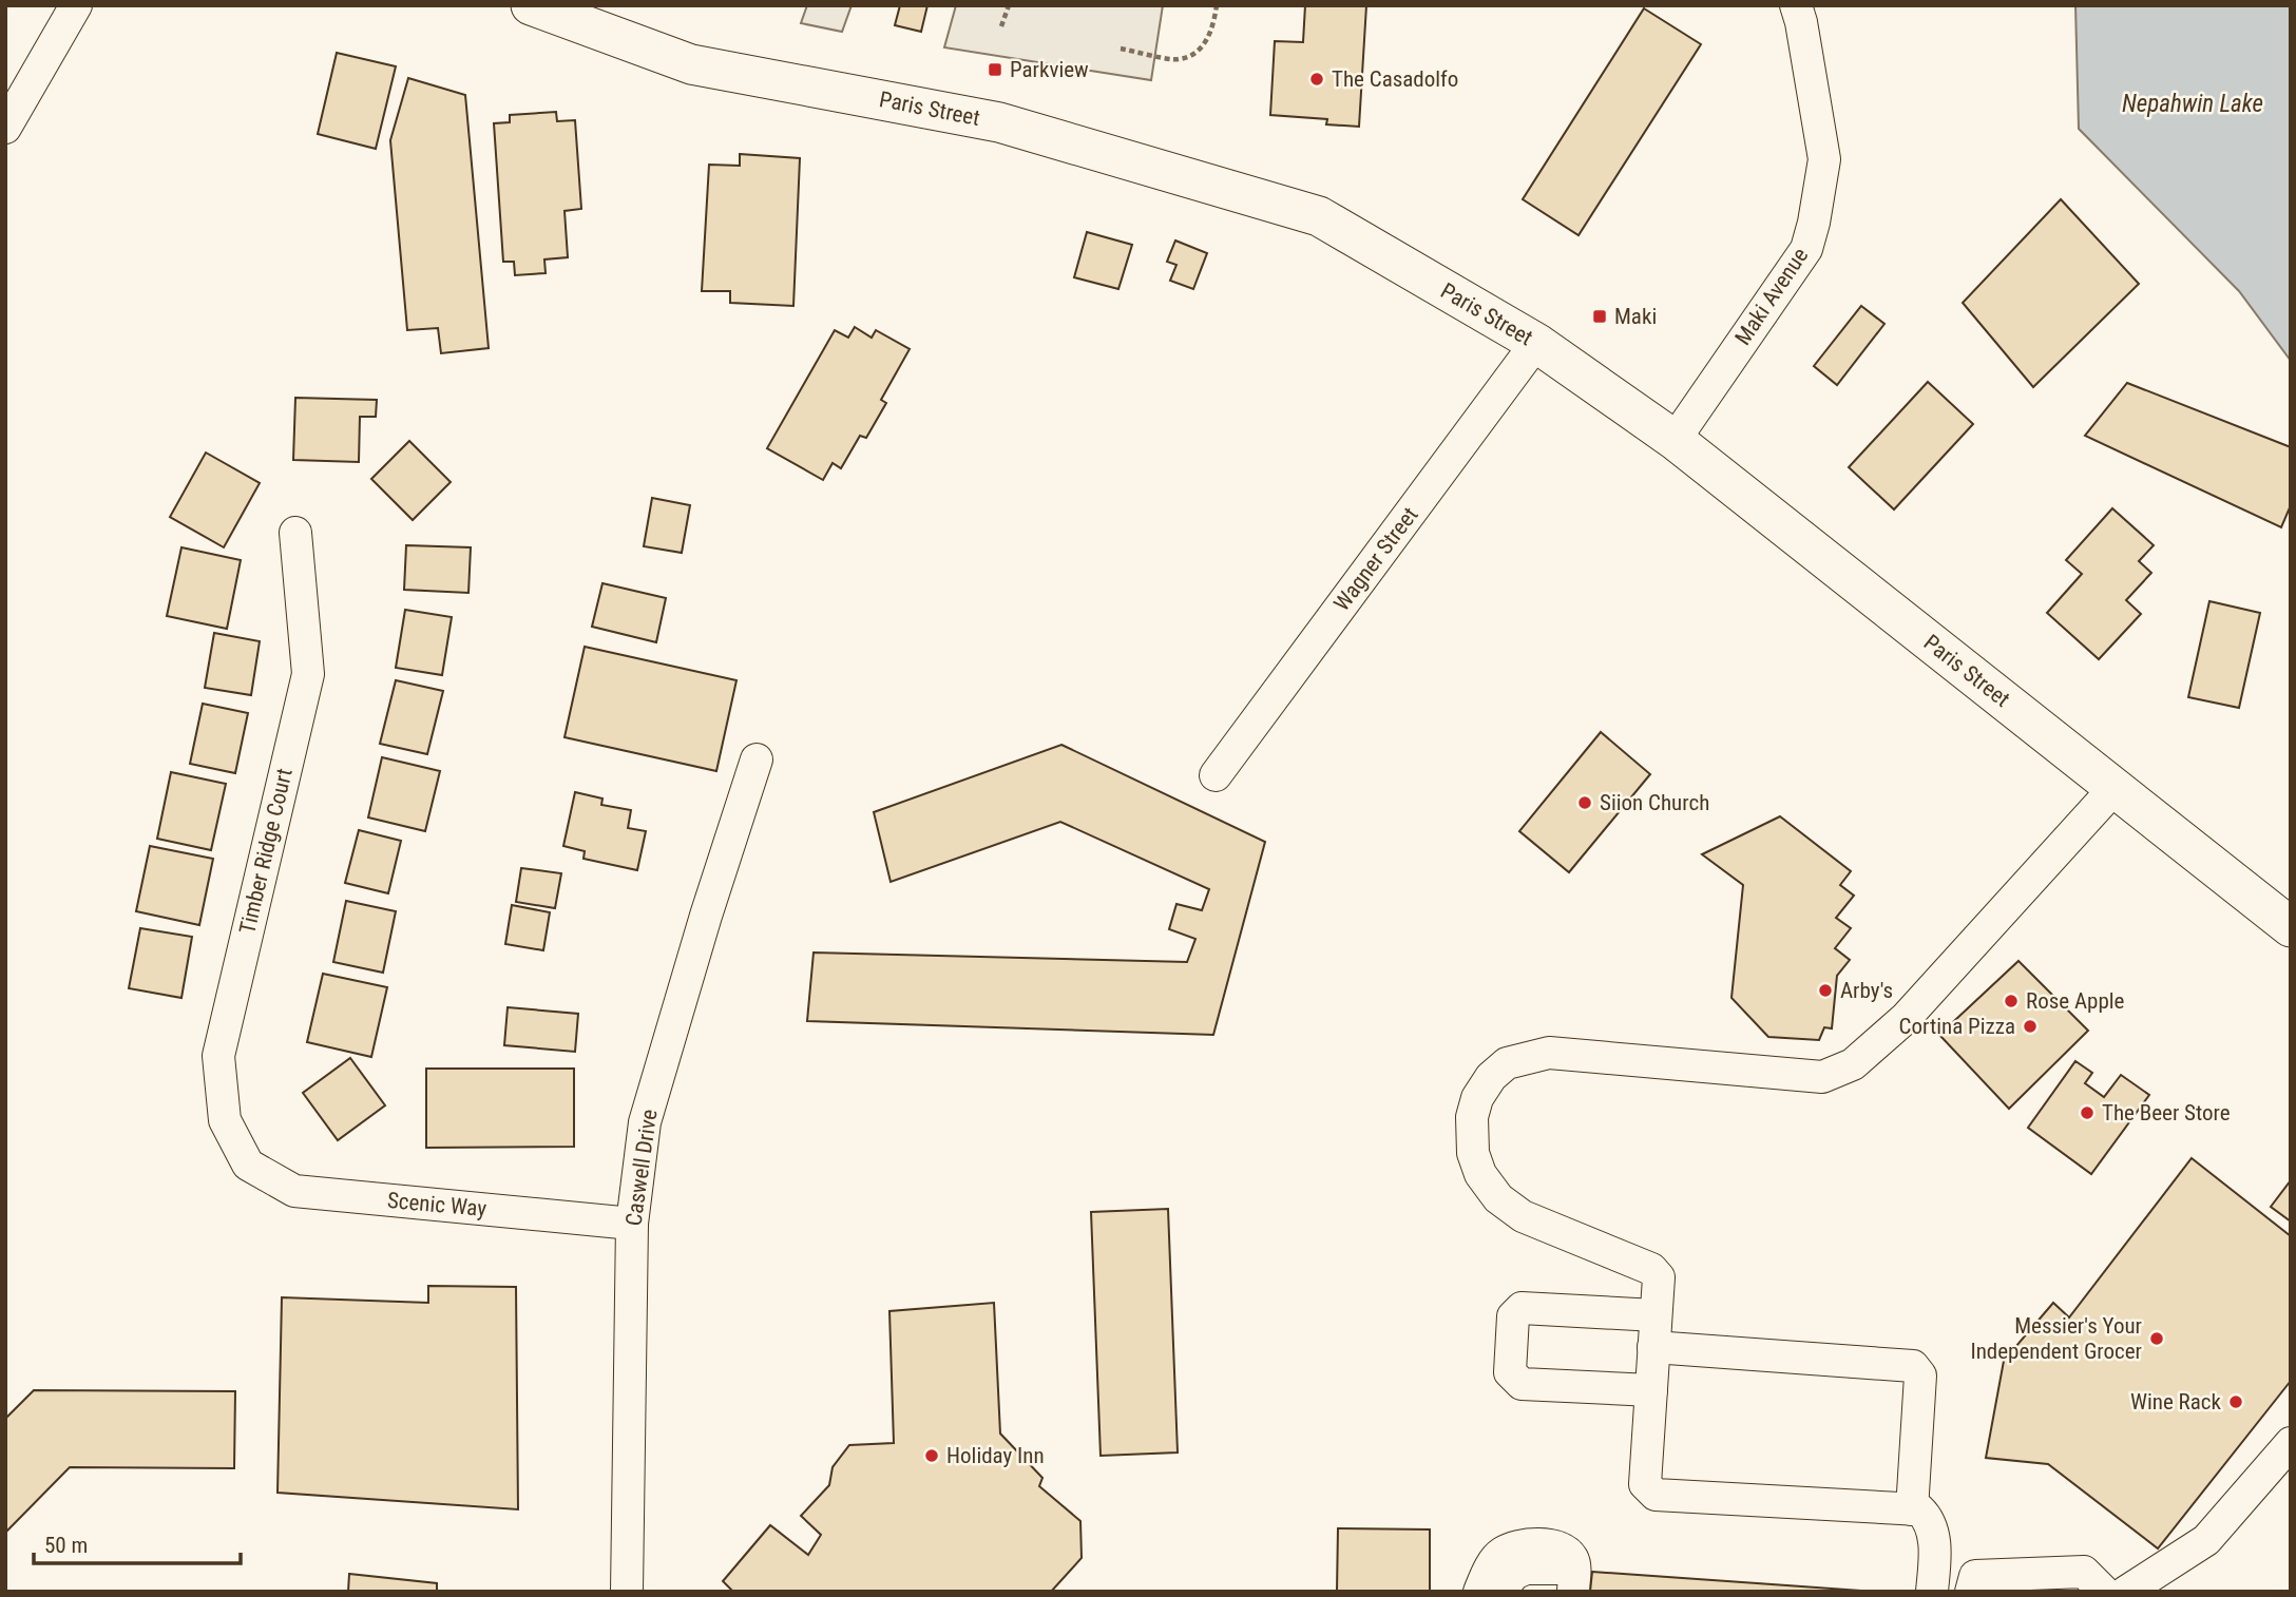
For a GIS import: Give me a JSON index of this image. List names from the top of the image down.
{
  "streets": {
    "main road": ["Paris Street"],
    "street": [
      "Maki Avenue",
      "Wagner Street",
      "Timber Ridge Court",
      "Caswell Drive",
      "Scenic Way"
    ]
  },
  "crossings": [
    ["Paris Street", "Maki Avenue"],
    ["Paris Street", "Wagner Street"],
    ["Timber Ridge Court", "Scenic Way"],
    ["Caswell Drive", "Scenic Way"]
  ],
  "water": ["Nepahwin Lake"],
  "places": {
    "transit": ["Parkview", "Maki"],
    "other": [
      "The Casadolfo",
      "Siion Church",
      "Arby's",
      "Rose Apple",
      "Cortina Pizza",
      "The Beer Store",
      "Messier's Your Independent Grocer",
      "Wine Rack",
      "Holiday Inn"
    ]
  },
  "scale_bar": "50 m"
}
